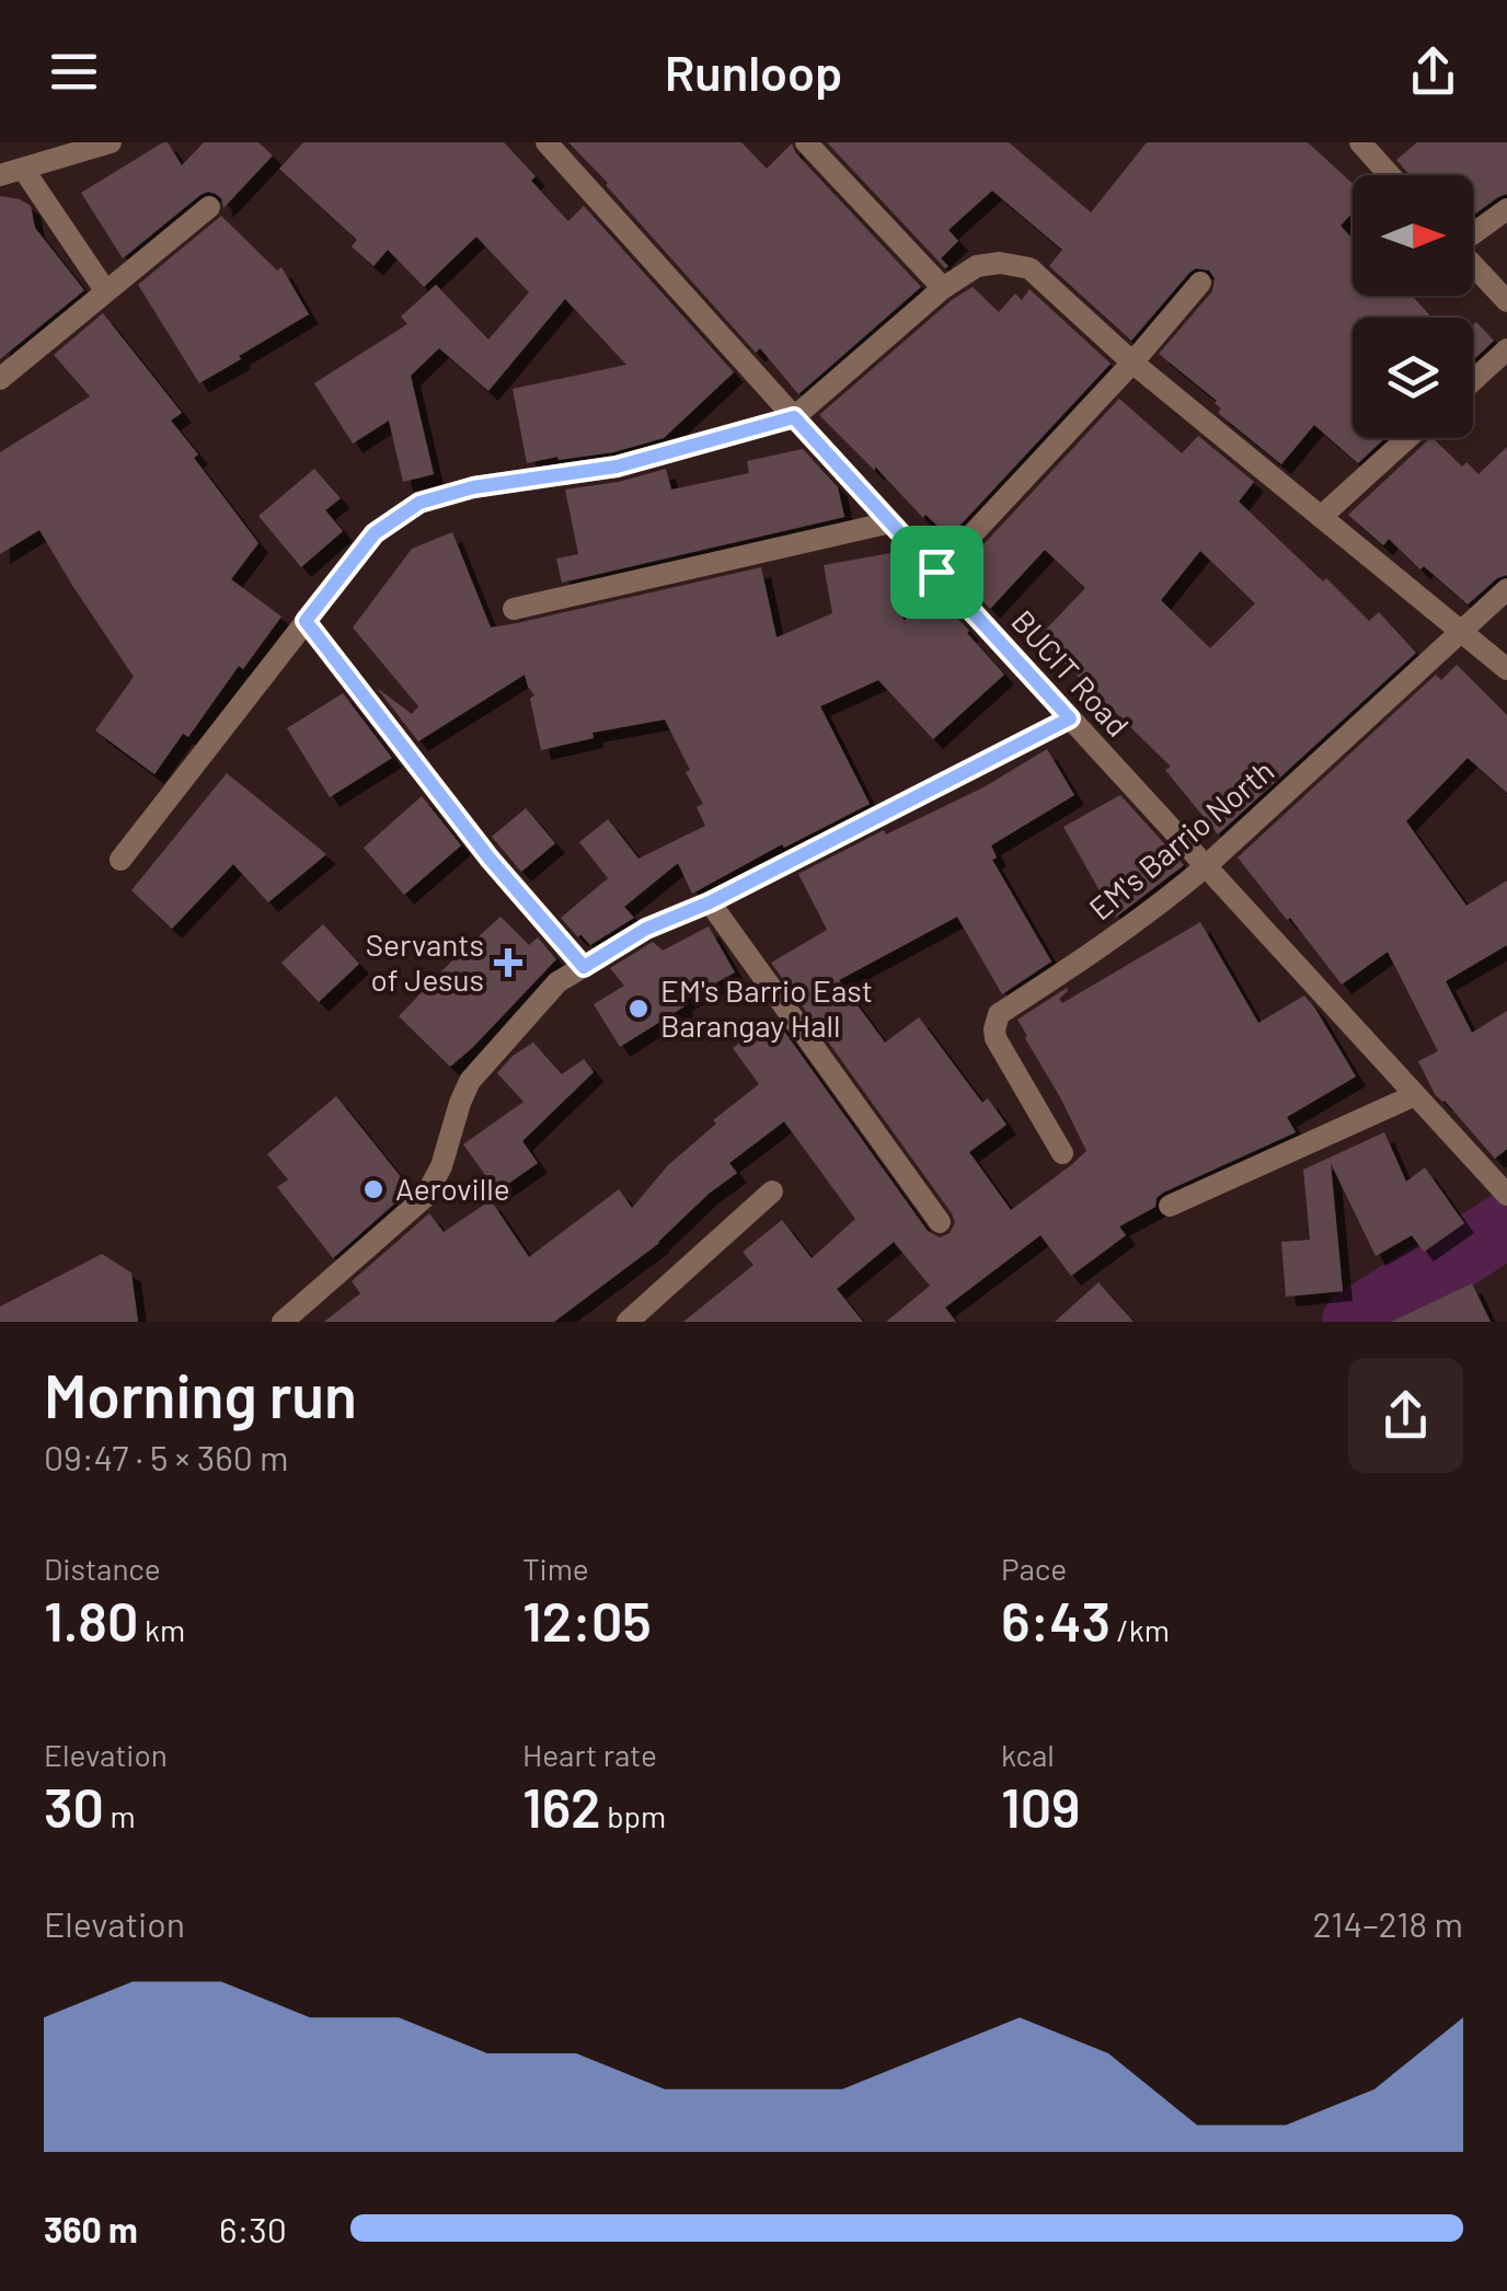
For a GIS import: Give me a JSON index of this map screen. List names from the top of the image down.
{
  "streets": {
    "street": ["BUCIT Road", "EM's Barrio North"]
  },
  "crossings": [
    ["BUCIT Road", "EM's Barrio North"]
  ],
  "places": {
    "health": ["Servants of Jesus"],
    "other": ["EM's Barrio East Barangay Hall", "Aeroville"]
  },
  "north": "right",
  "page": {
    "header": "Runloop",
    "heading": ["Morning run", "09:47 · 5 × 360 m"],
    "stats": [
      ["Distance", "1.80 km"],
      ["Time", "12:05"],
      ["Pace", "6:43 /km"],
      ["Elevation", "30 m"],
      ["Heart rate", "162 bpm"],
      ["kcal", "109"]
    ],
    "chart": ["Elevation", "214–218 m"],
    "list": [
      {
        "name": "360 m",
        "note": "6:30"
      }
    ]
  }
}
